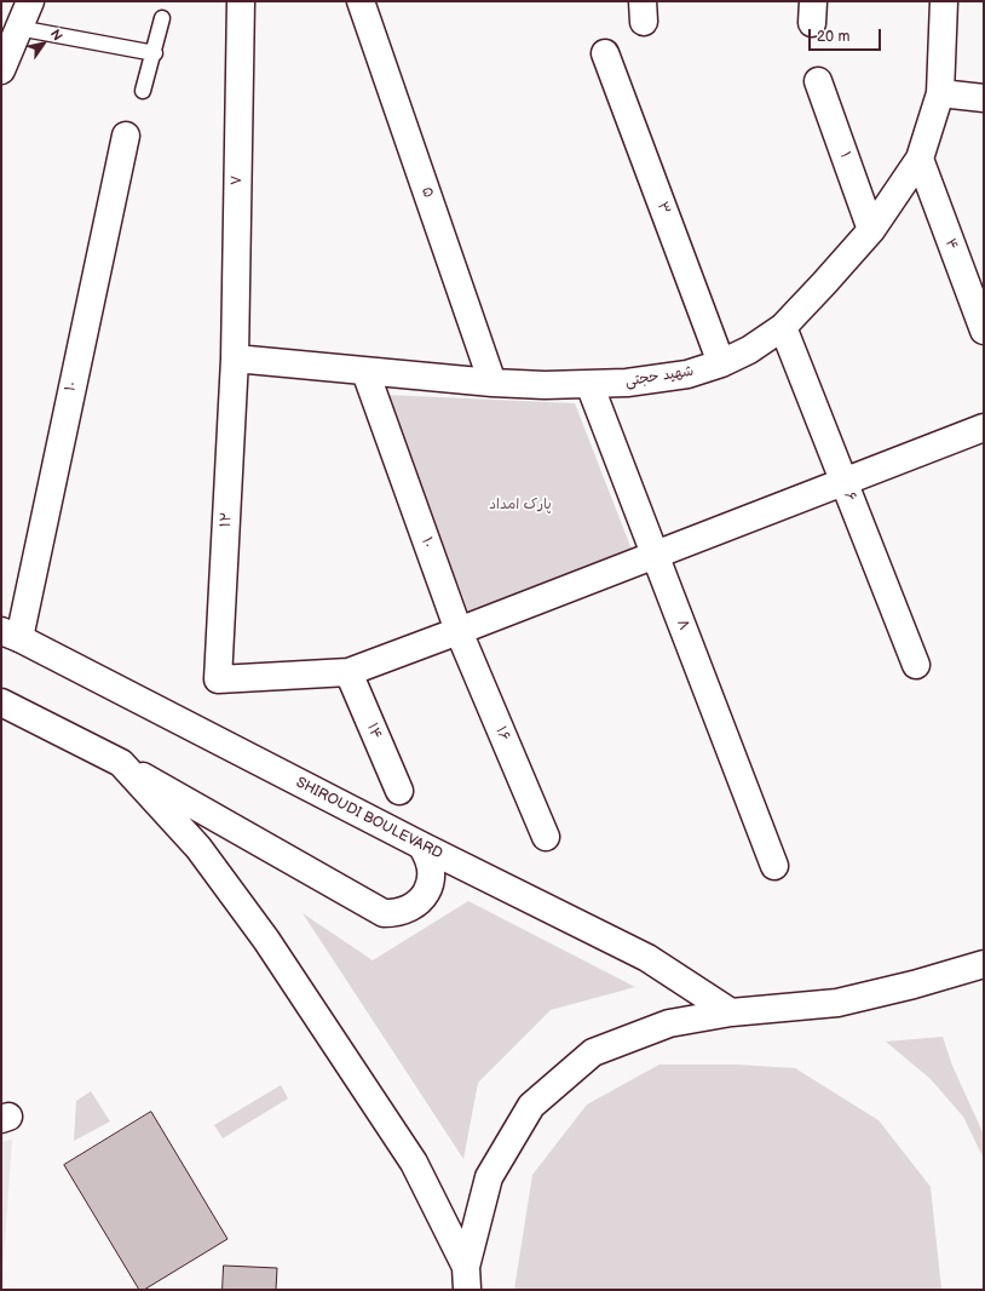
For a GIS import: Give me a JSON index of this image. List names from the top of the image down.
{
  "streets": {
    "street": [
      "۱",
      "۷",
      "۵",
      "۳",
      "۴",
      "شهید حجتی",
      "۱۰",
      "۶",
      "۱۲",
      "۸",
      "۱۴",
      "۱۶",
      "SHIROUDI BOULEVARD"
    ]
  },
  "crossings": [
    ["۱", "شهید حجتی"],
    ["۷", "شهید حجتی"],
    ["۷", "۱۲"],
    ["۵", "شهید حجتی"],
    ["۳", "شهید حجتی"],
    ["۴", "شهید حجتی"],
    ["شهید حجتی", "۱۰"],
    ["شهید حجتی", "۶"],
    ["شهید حجتی", "۱۲"],
    ["شهید حجتی", "۸"],
    ["۱۰", "۱۶"],
    ["۱۰", "SHIROUDI BOULEVARD"],
    ["۱۲", "۱۴"]
  ],
  "parks": ["پارک امداد"],
  "scale_bar": "20 m",
  "north": "top right"
}
